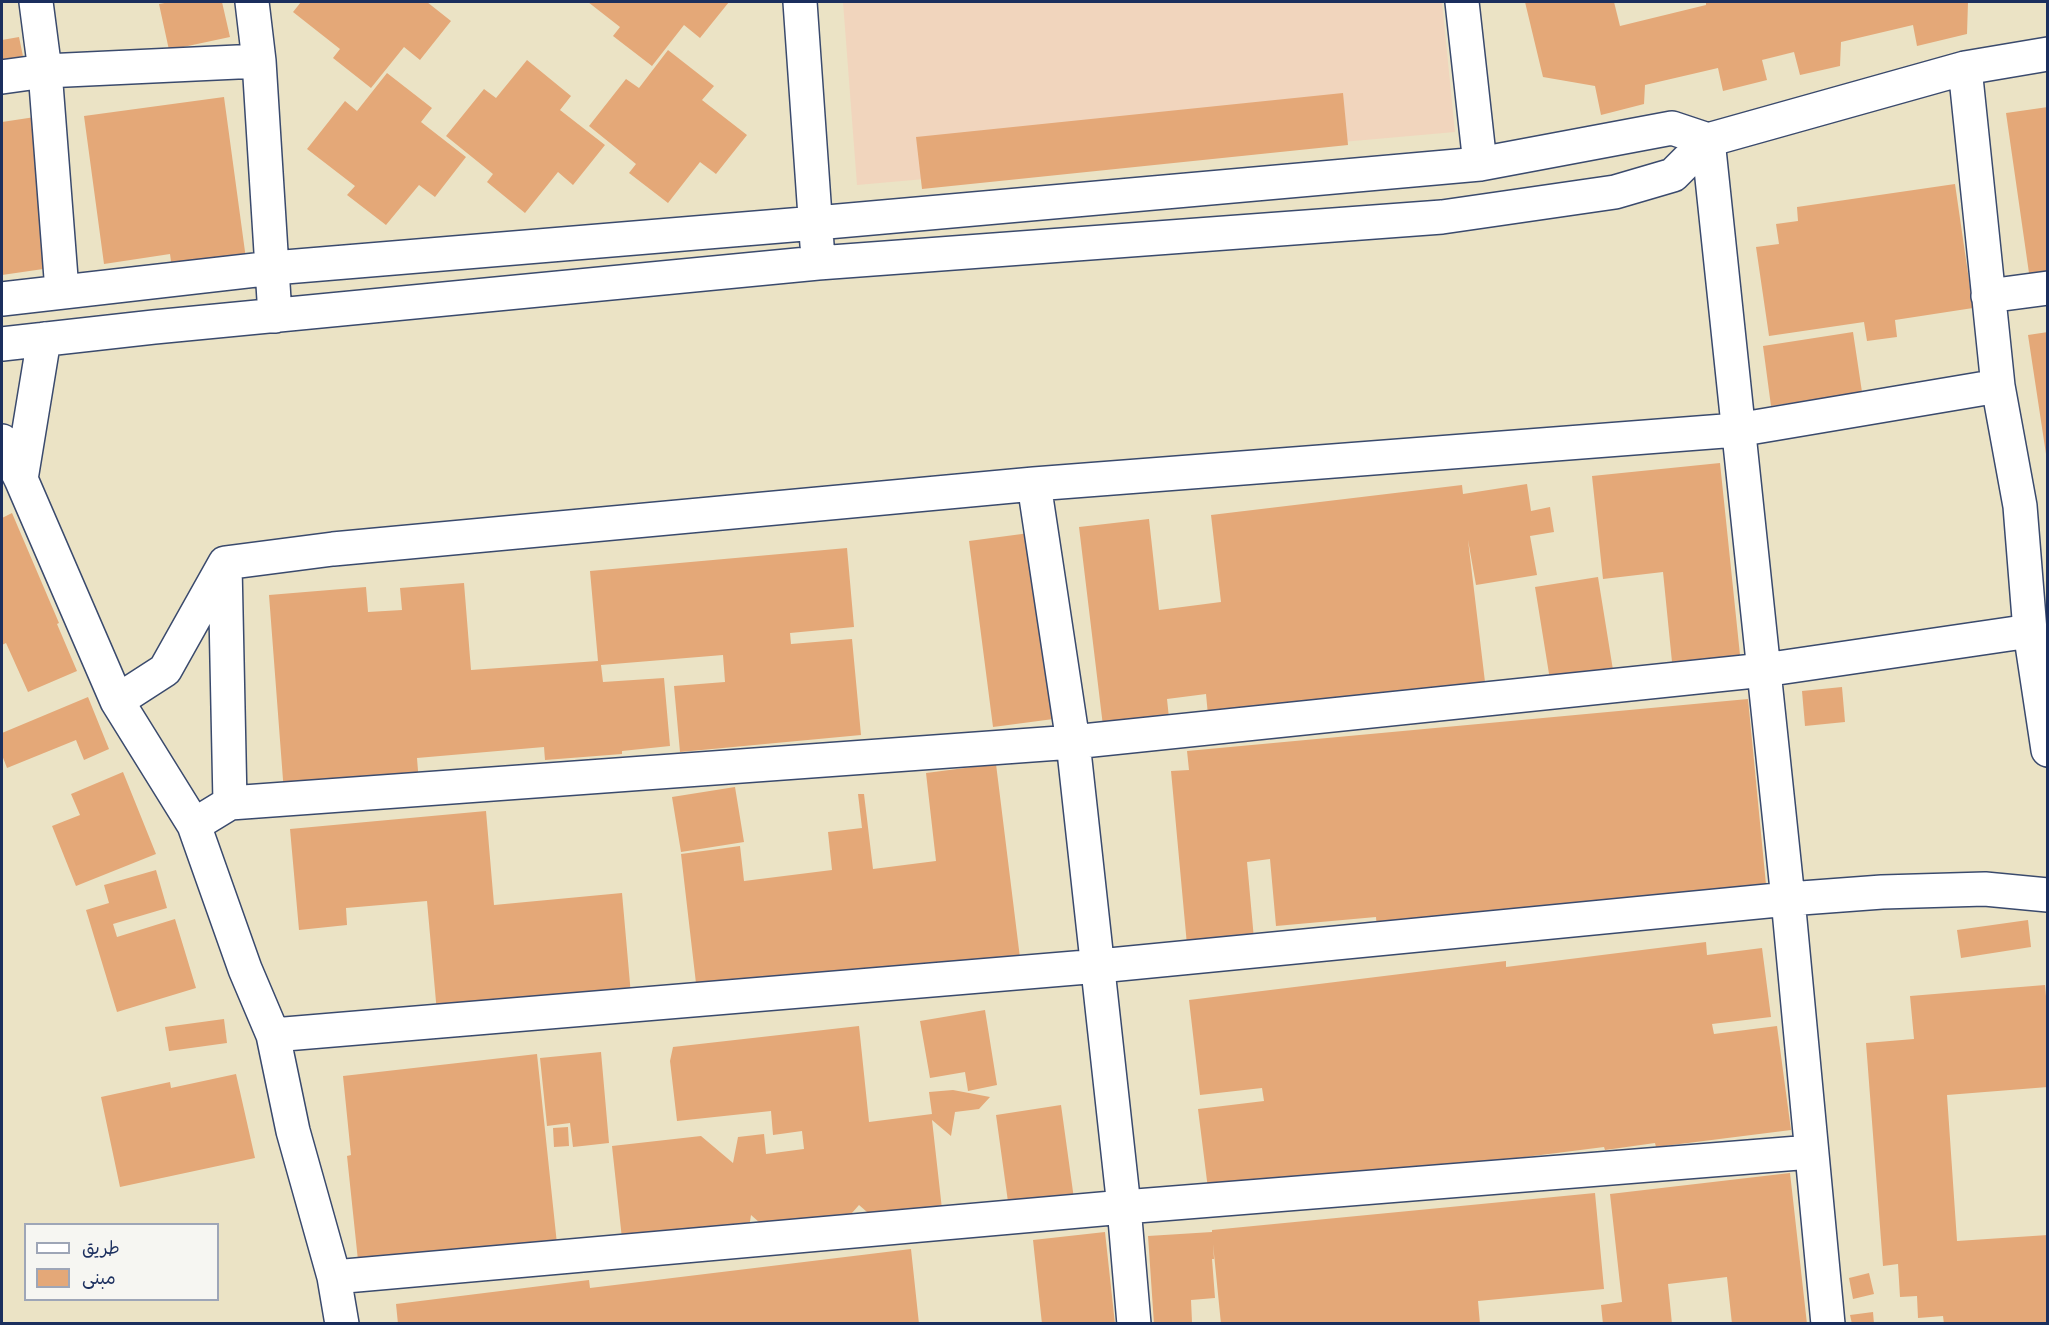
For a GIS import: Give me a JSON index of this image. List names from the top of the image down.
{
  "legend": ["طريق", "مبنى"]
}
